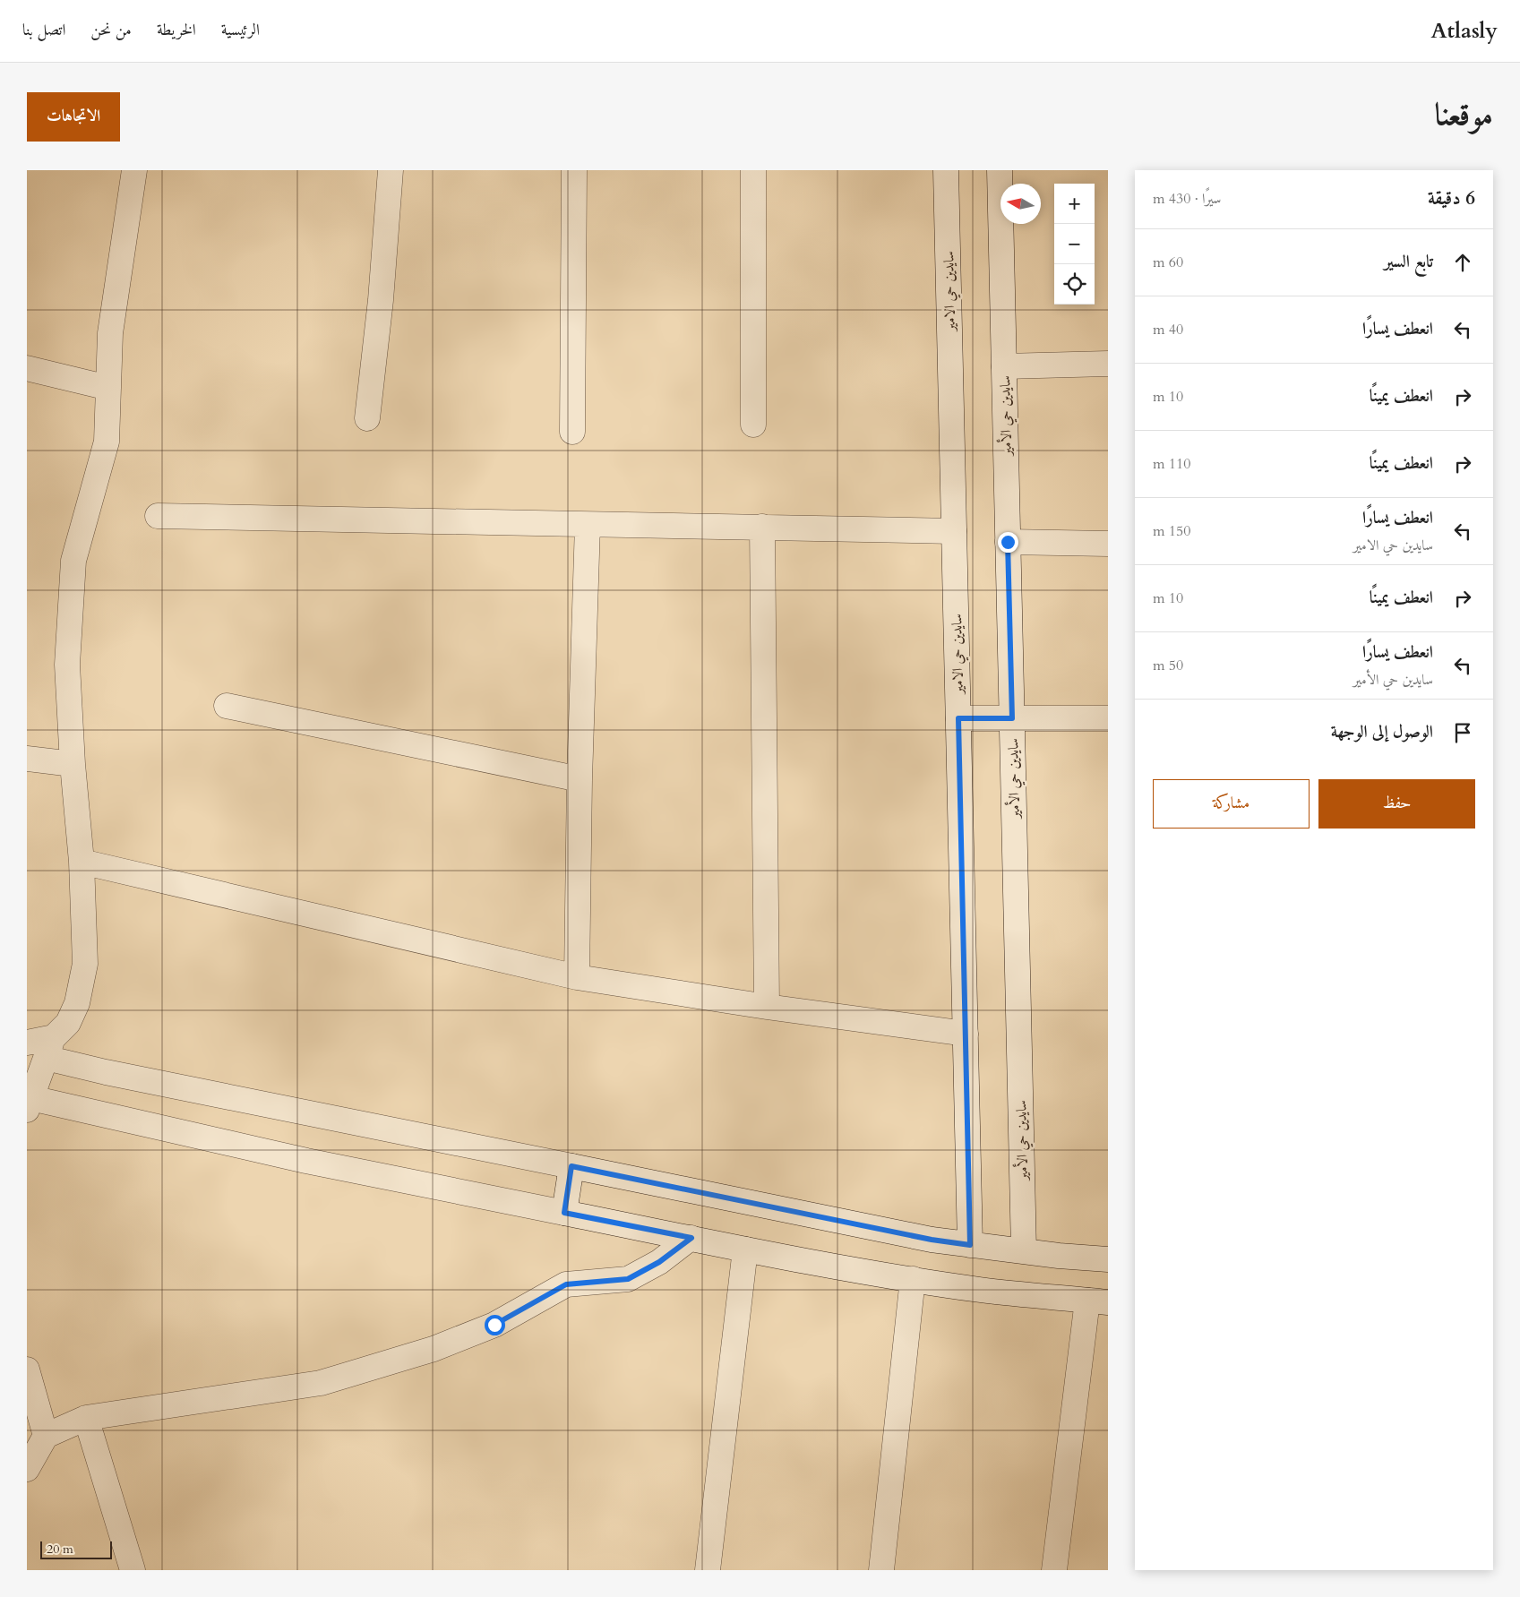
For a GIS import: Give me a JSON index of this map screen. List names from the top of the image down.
{
  "streets": {
    "street": ["سايدين حي الامير", "سايدين حي الأمير"]
  },
  "scale_bar": "20 m",
  "north": "left",
  "page": {
    "header": "Atlasly",
    "nav": [
      "الرئيسية",
      "الخريطة",
      "من نحن",
      "اتصل بنا"
    ],
    "title": "موقعنا",
    "buttons": [
      "الاتجاهات",
      ["حفظ", "مشاركة"]
    ],
    "heading": ["6 دقيقة", "سيرًا · 430 m"],
    "map_buttons": ["+", "−"],
    "list": [
      ["تابع السير", "60 m"],
      ["انعطف يسارًا", "40 m"],
      ["انعطف يمينًا", "10 m"],
      ["انعطف يمينًا", "110 m"],
      ["انعطف يسارًا", "سايدين حي الامير", "150 m"],
      ["انعطف يمينًا", "10 m"],
      ["انعطف يسارًا", "سايدين حي الأمير", "50 m"],
      "الوصول إلى الوجهة"
    ],
    "scale": "20 m"
  }
}
